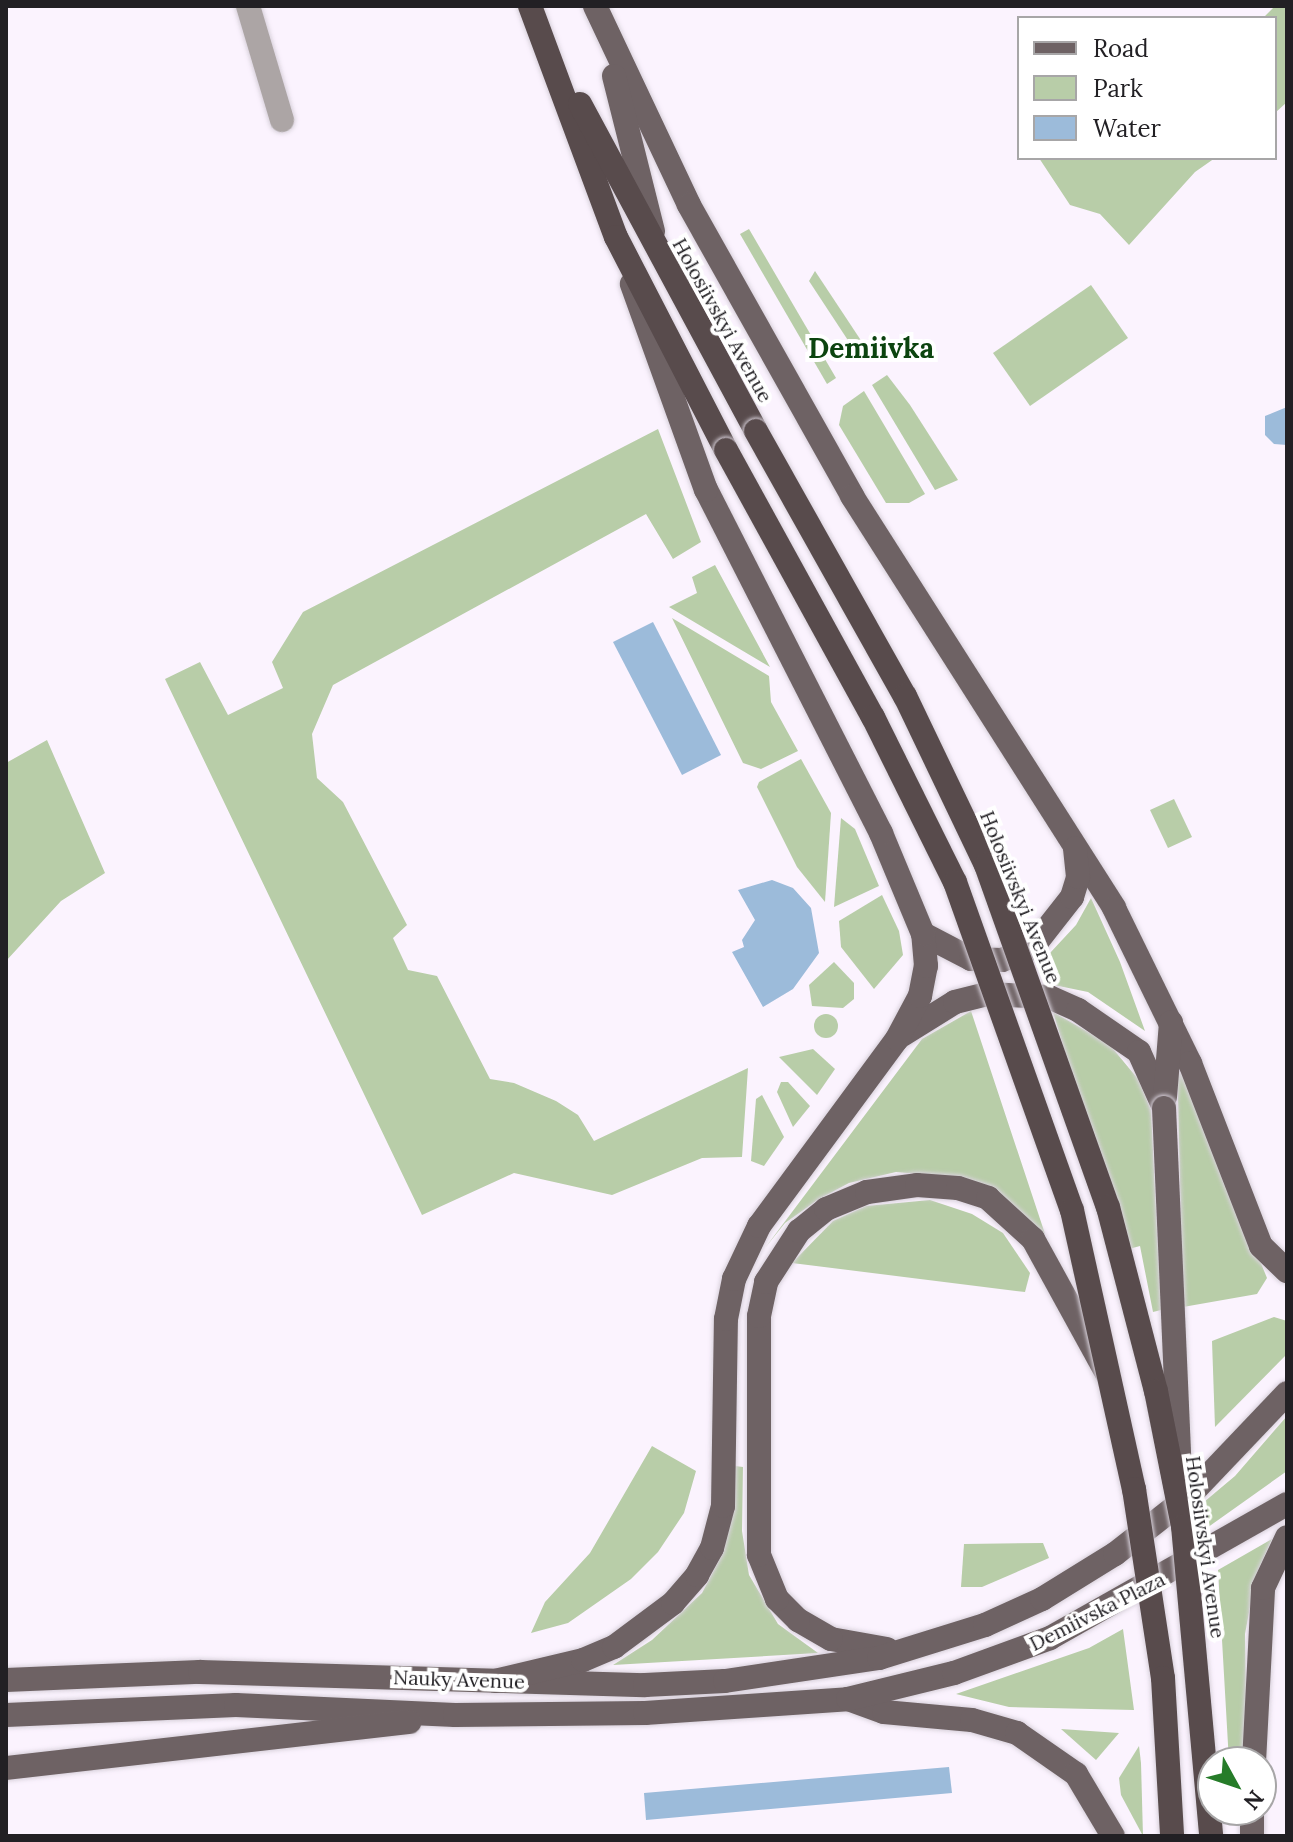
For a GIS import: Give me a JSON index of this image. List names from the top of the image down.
{
  "streets": {
    "highway": ["Holosiivskyi Avenue"],
    "main road": ["Demiivska Plaza", "Nauky Avenue"]
  },
  "crossings": [
    ["Demiivska Plaza", "Nauky Avenue"]
  ],
  "districts": ["Demiivka"],
  "legend": ["Road", "Park", "Water"],
  "north": "bottom right"
}
